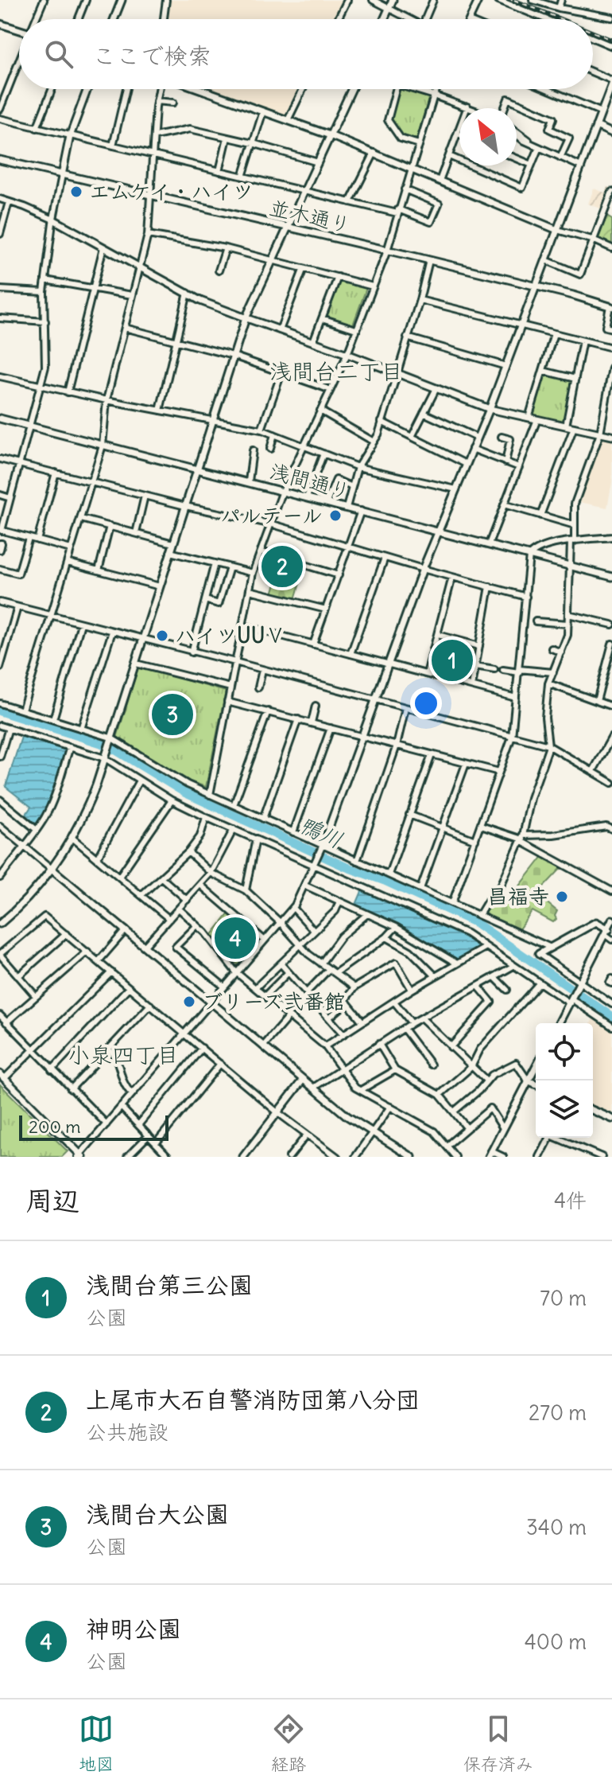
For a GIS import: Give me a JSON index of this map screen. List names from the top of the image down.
{
  "streets": {
    "street": ["並木通り", "浅間通り"]
  },
  "districts": ["浅間台二丁目", "小泉四丁目"],
  "water": ["鴨川"],
  "places": [
    "エムケイ・ハイツ",
    "パルテール",
    "ハイツUUⅤ",
    "昌福寺",
    "ブリーズ弐番館"
  ],
  "scale_bar": "200 m",
  "north": "top left",
  "page": {
    "search": "ここで検索",
    "pins": [
      "2",
      "1",
      "3",
      "4"
    ],
    "scale": "200 m",
    "heading": ["周辺", "4件"],
    "list": [
      {
        "mark": "1",
        "name": "浅間台第三公園",
        "note": "公園",
        "value": "70 m"
      },
      {
        "mark": "2",
        "name": "上尾市大石自警消防団第八分団",
        "note": "公共施設",
        "value": "270 m"
      },
      {
        "mark": "3",
        "name": "浅間台大公園",
        "note": "公園",
        "value": "340 m"
      },
      {
        "mark": "4",
        "name": "神明公園",
        "note": "公園",
        "value": "400 m"
      }
    ],
    "nav": ["地図", "経路", "保存済み"]
  }
}
